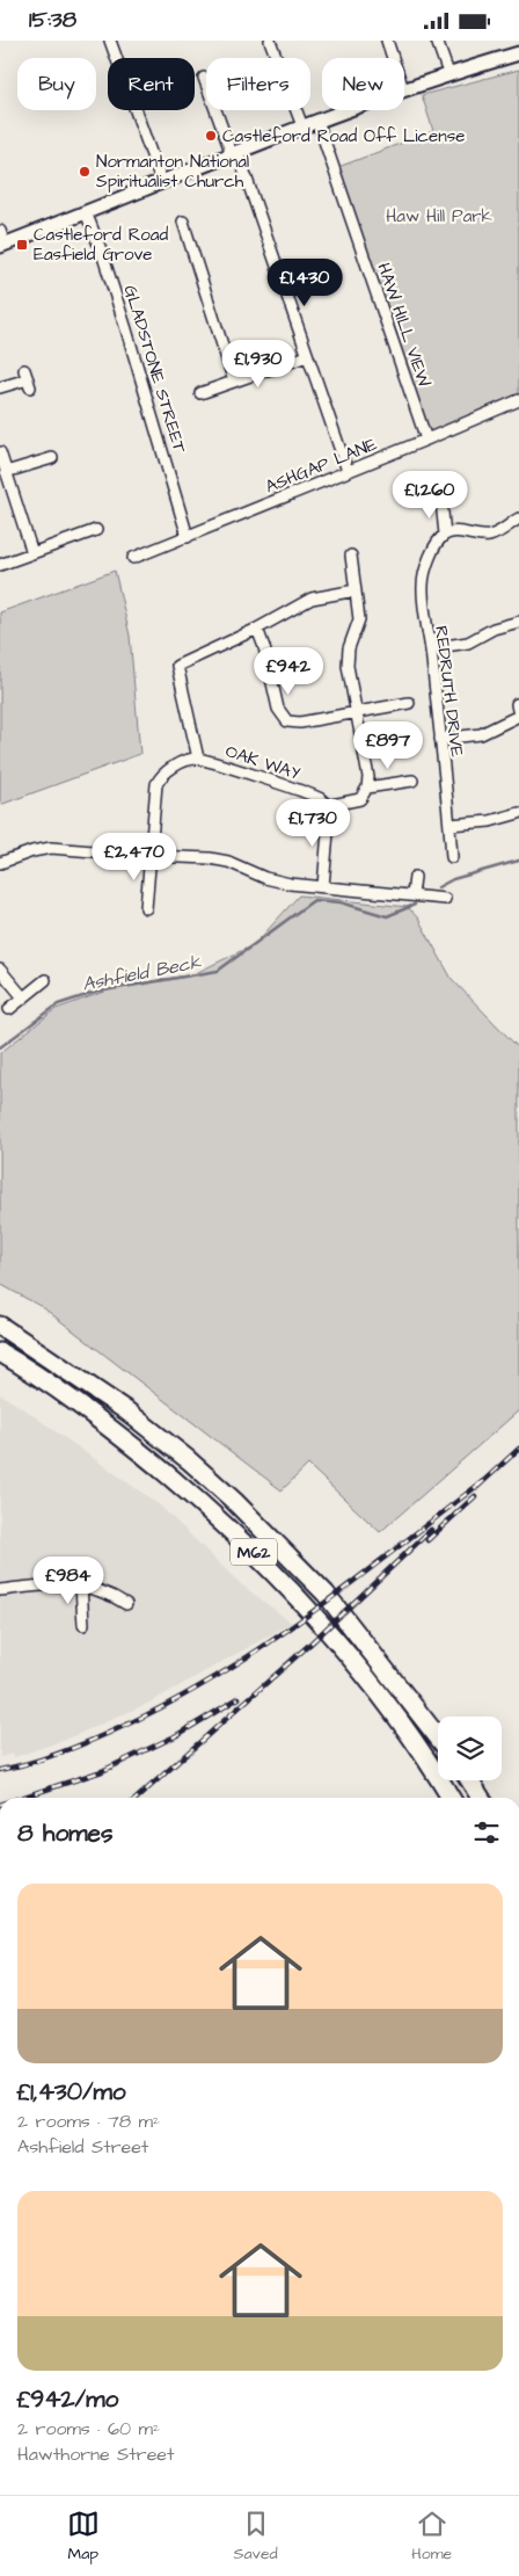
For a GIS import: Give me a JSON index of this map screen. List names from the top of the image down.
{
  "streets": {
    "highway": ["M62"],
    "street": [
      "HAW HILL VIEW",
      "GLADSTONE STREET",
      "ASHGAP LANE",
      "REDRUTH DRIVE",
      "OAK WAY"
    ]
  },
  "crossings": [
    ["HAW HILL VIEW", "ASHGAP LANE"],
    ["GLADSTONE STREET", "ASHGAP LANE"]
  ],
  "water": ["Ashfield Beck"],
  "parks": ["Haw Hill Park"],
  "places": {
    "other": ["Castleford Road Off License", "Normanton National Spiritualist Church"],
    "transit": ["Castleford Road Easfield Grove"]
  },
  "page": {
    "status": "15:38",
    "chip": [
      "Buy",
      "Rent",
      "Filters",
      "New"
    ],
    "price": [
      "£1,430",
      "£1,930",
      "£1,260",
      "£942",
      "£897",
      "£1,730",
      "£2,470",
      "£984"
    ],
    "heading": "8 homes",
    "list": [
      {
        "name": "£1,430/mo",
        "note": "2 rooms · 78 m² · Ashfield Street"
      },
      {
        "name": "£942/mo",
        "note": "2 rooms · 60 m² · Hawthorne Street"
      }
    ],
    "tabs": ["Map", "Saved", "Home"]
  }
}
